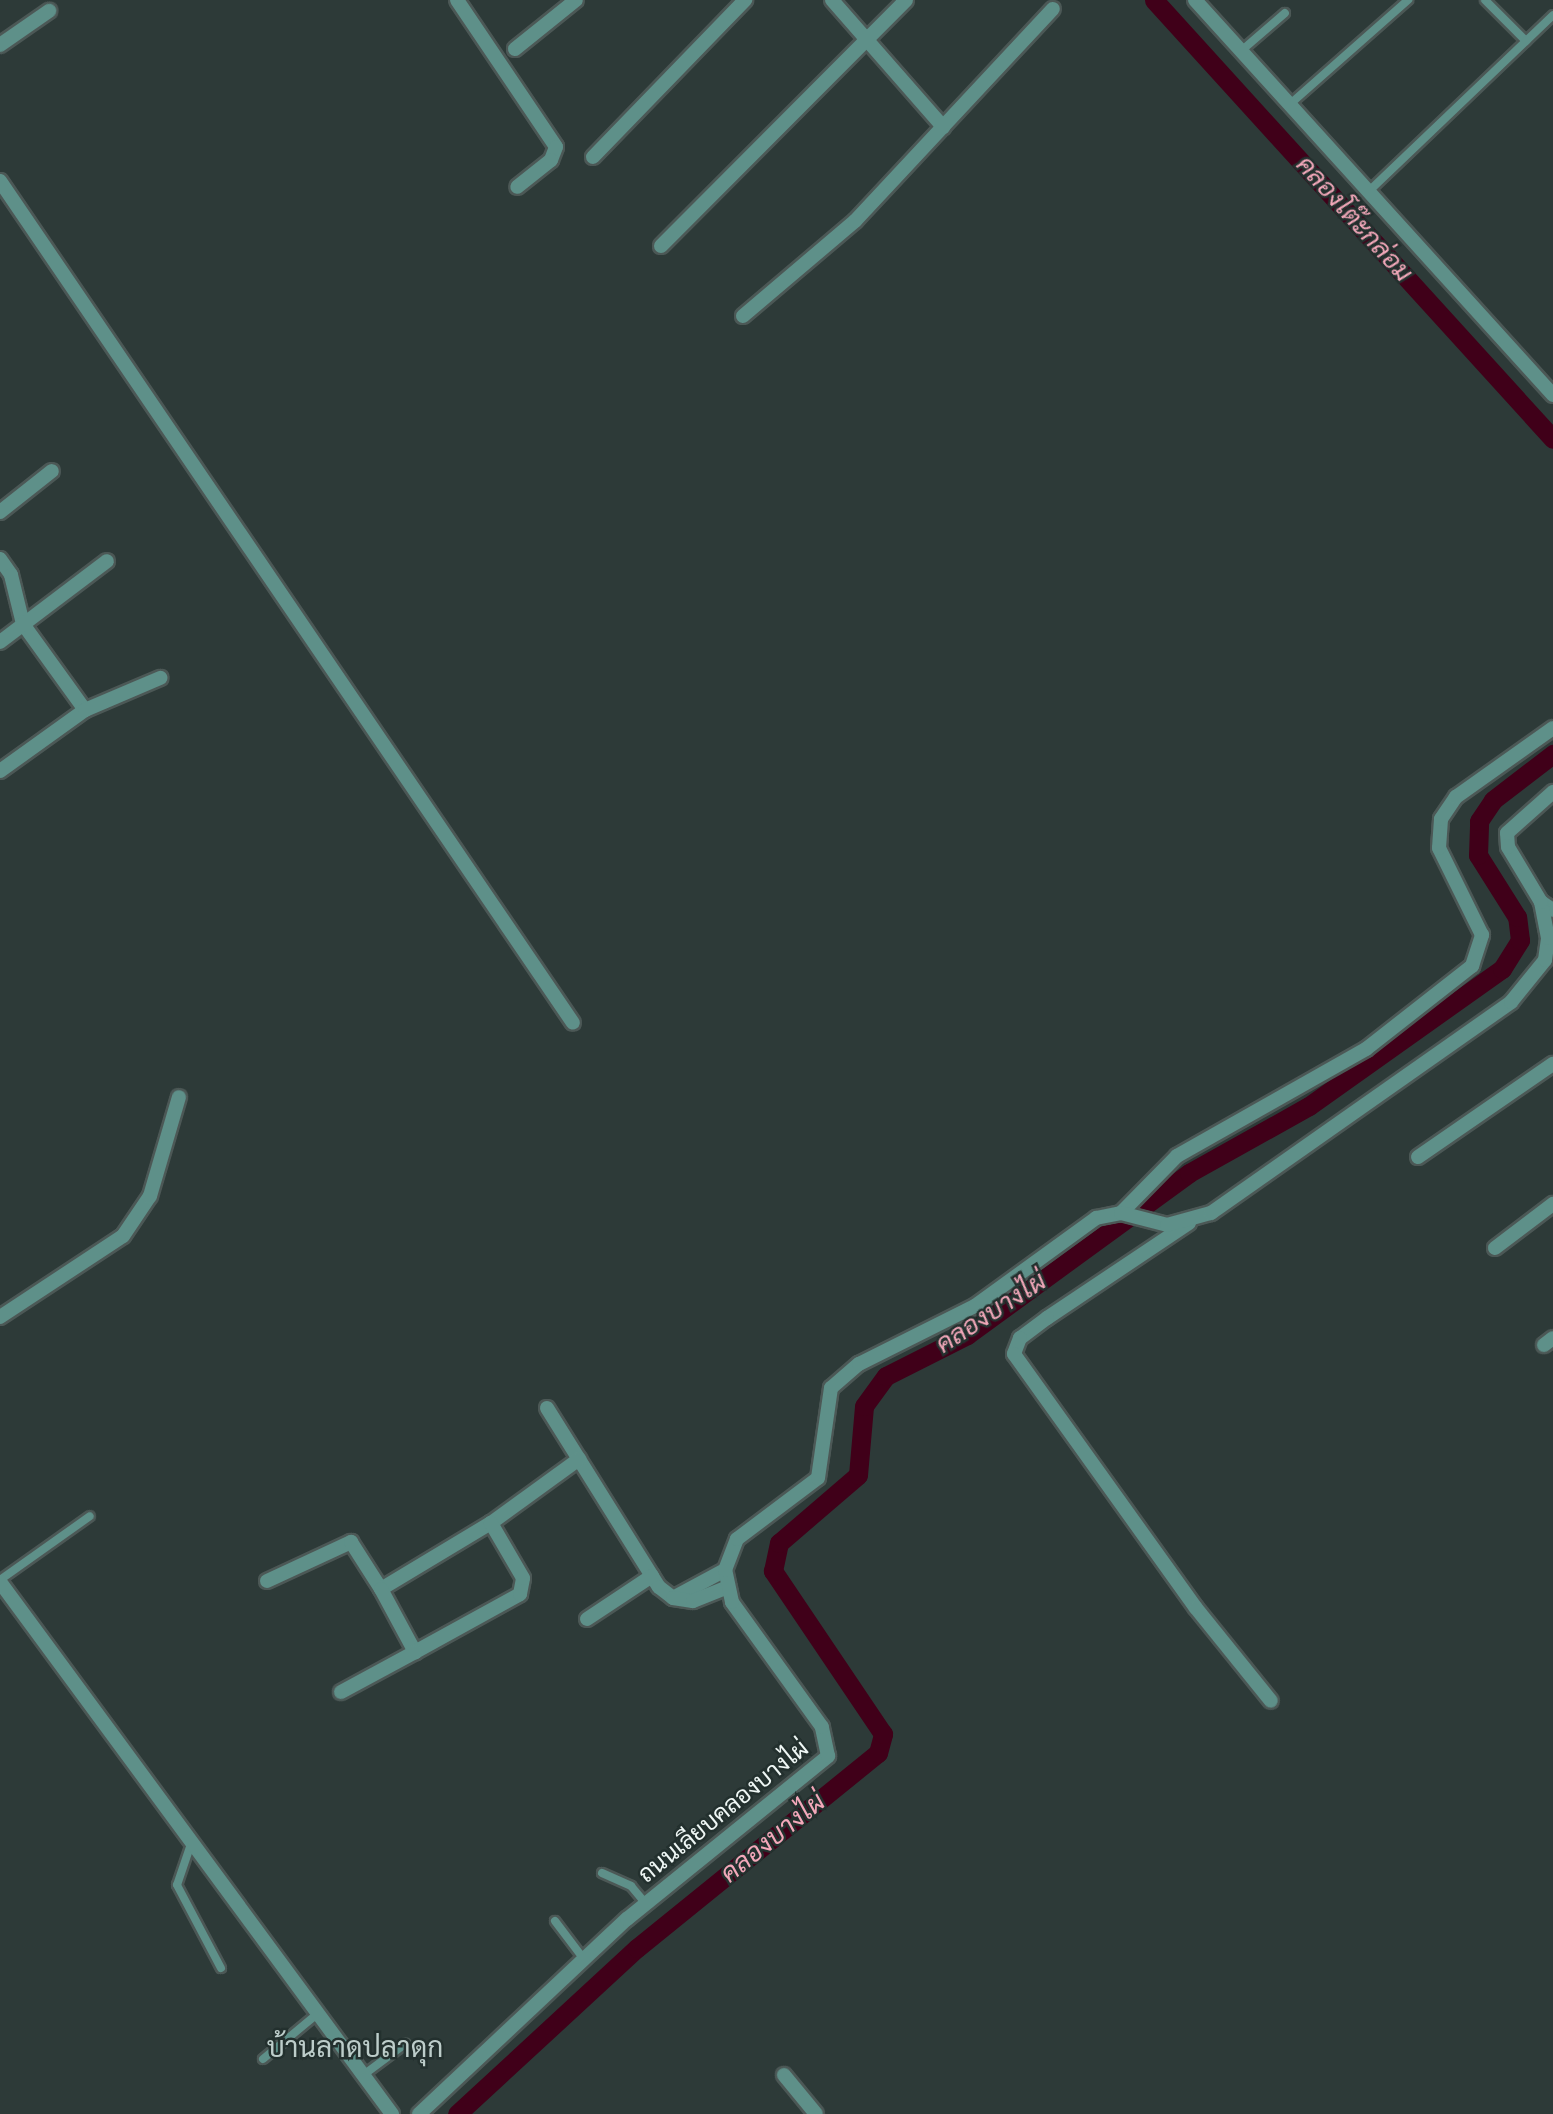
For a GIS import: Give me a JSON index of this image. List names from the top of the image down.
{
  "streets": {
    "street": ["ถนนเลียบคลองบางไผ่"]
  },
  "districts": ["บ้านลาดปลาดุก"],
  "water": ["คลองโต๊ะกล่อม", "คลองบางไผ่"]
}
